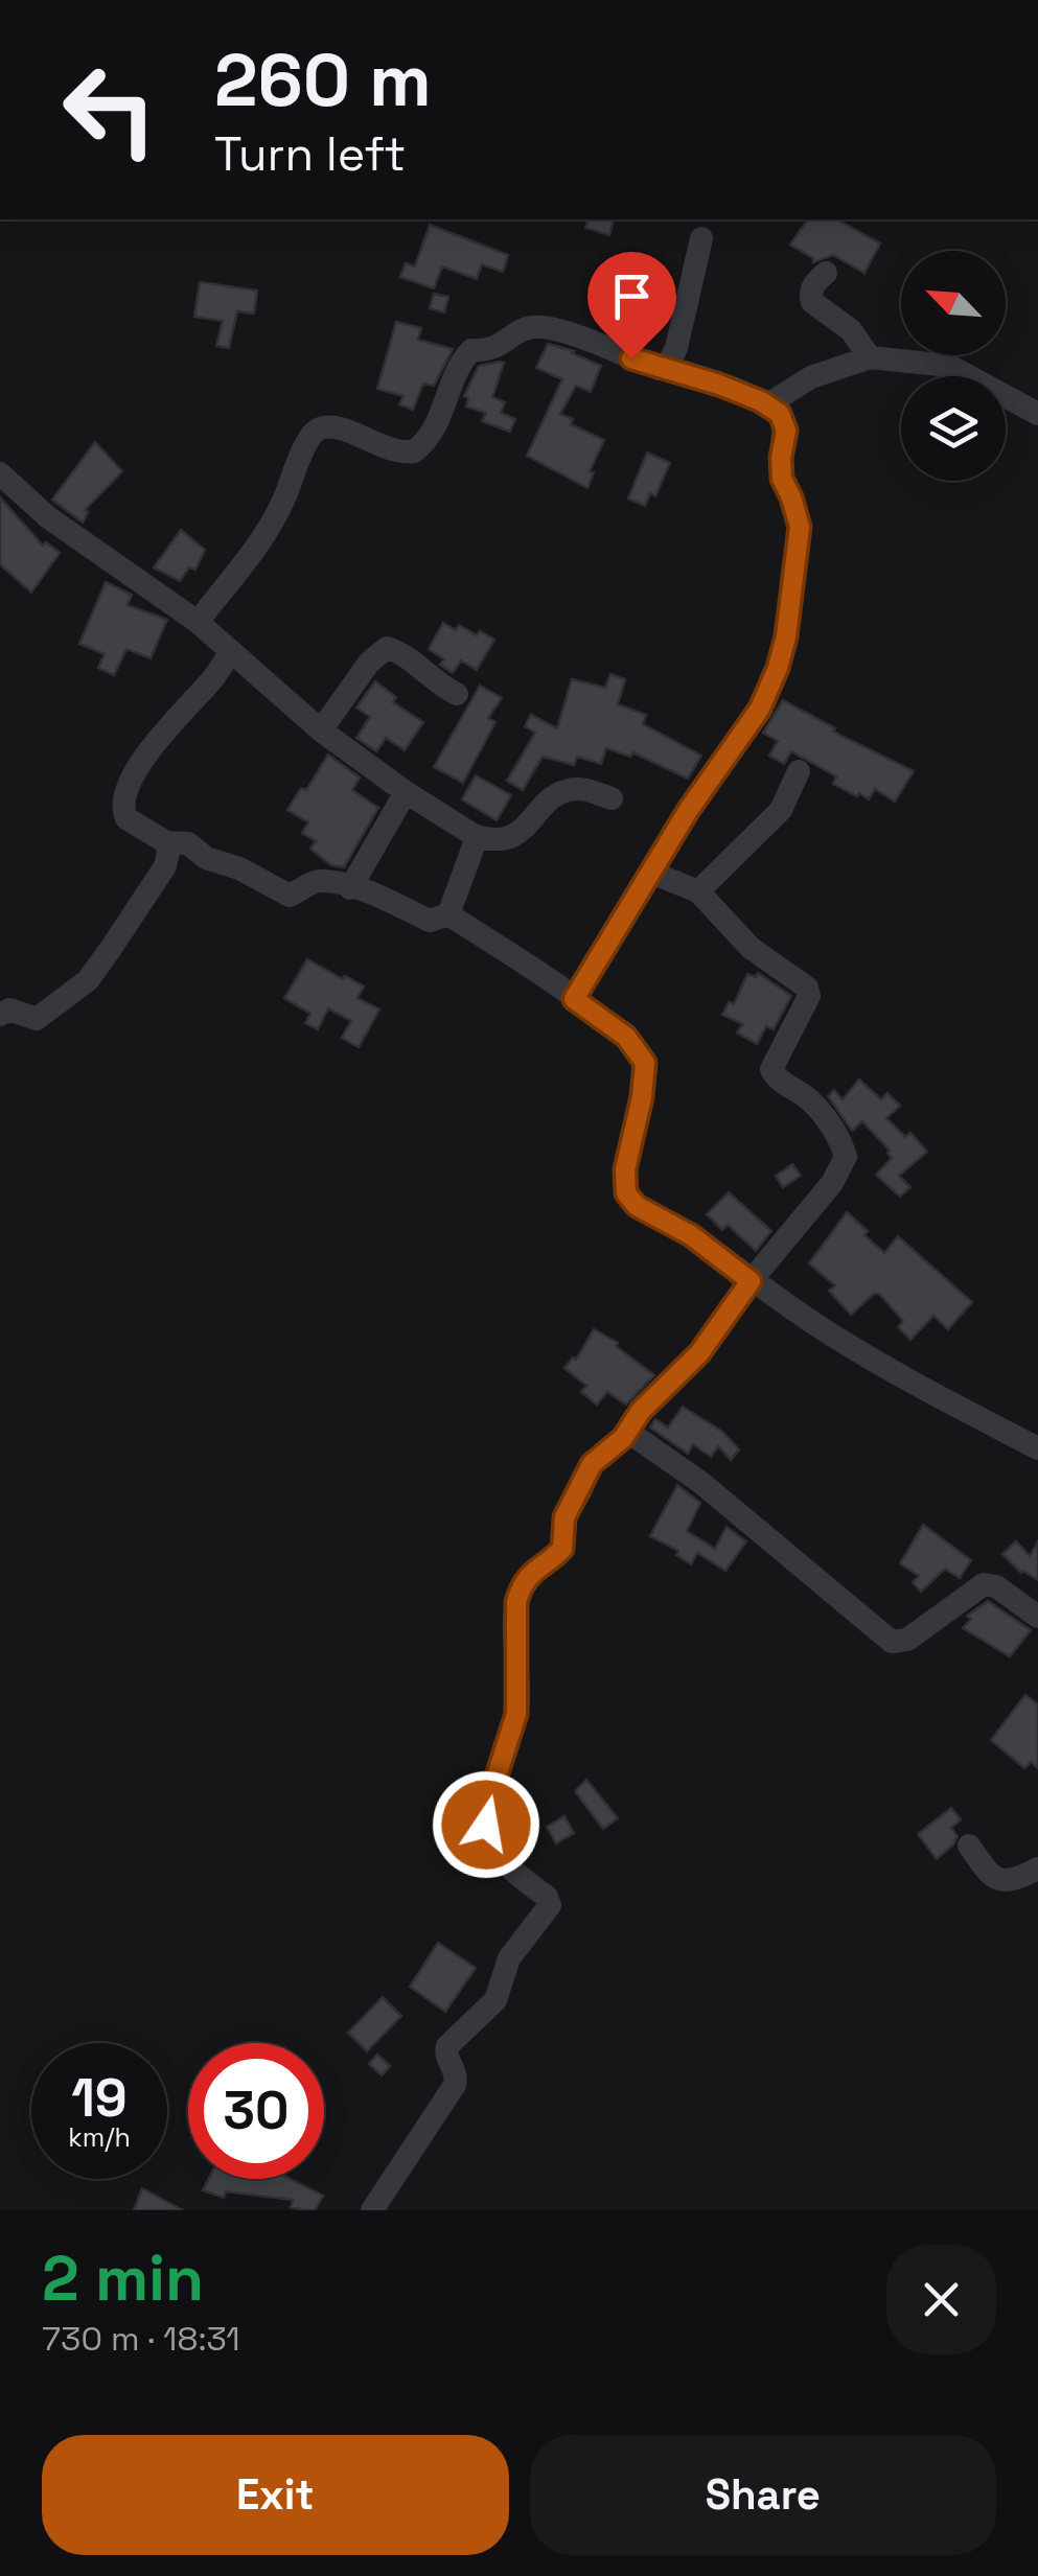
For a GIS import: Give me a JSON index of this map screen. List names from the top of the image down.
{
  "north": "top left",
  "page": {
    "turn": ["260 m", "Turn left"],
    "speed": "19 km/h",
    "limit": "30",
    "heading": ["2 min", "730 m · 18:31"],
    "buttons": ["Exit", "Share"]
  }
}
